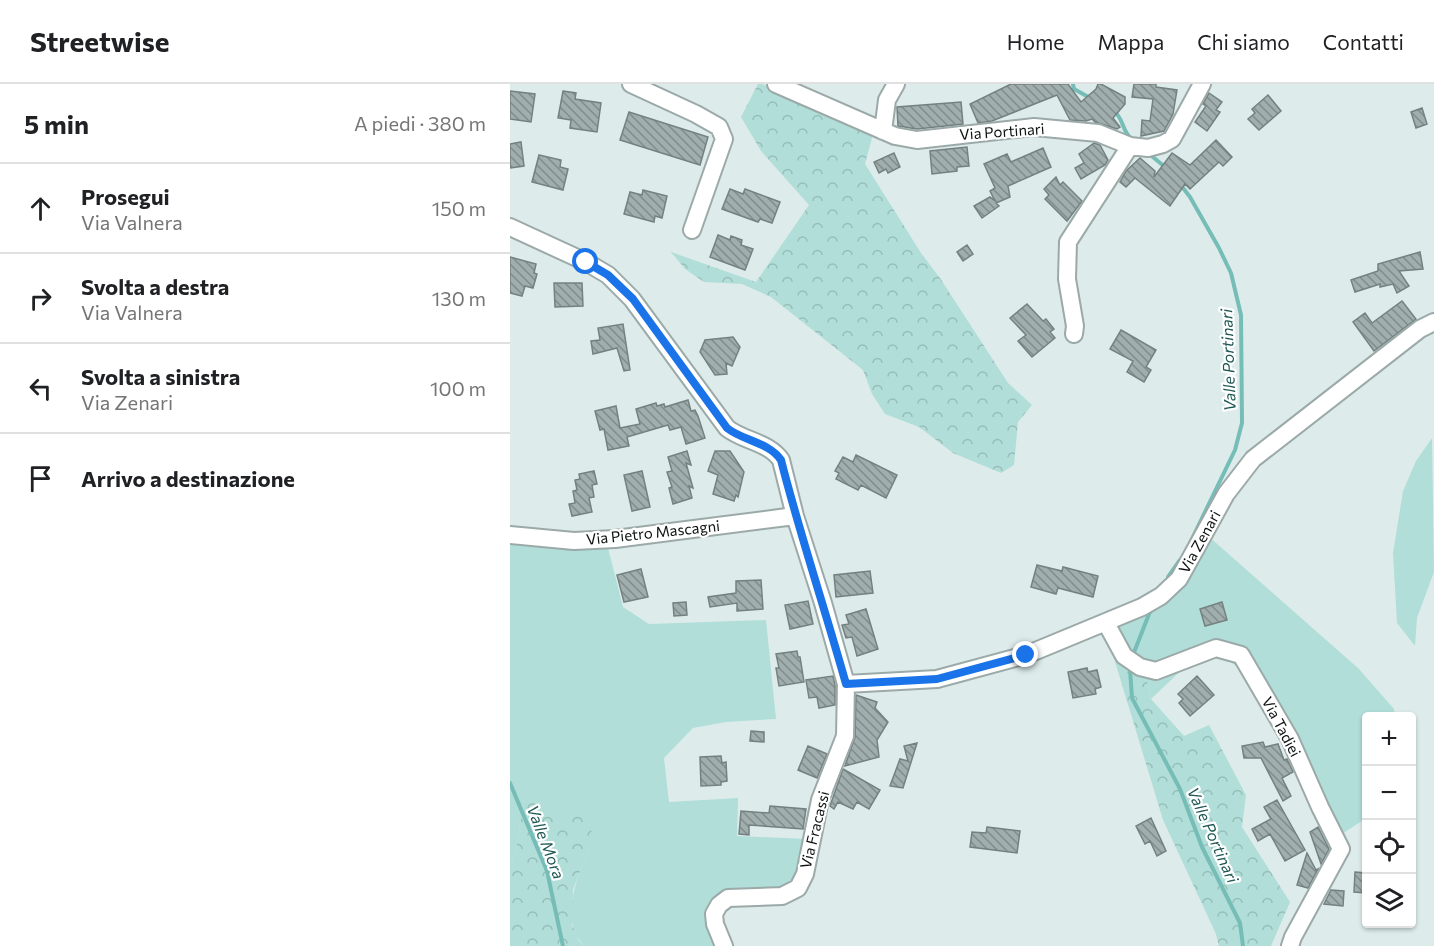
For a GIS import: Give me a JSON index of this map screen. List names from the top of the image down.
{
  "streets": {
    "street": [
      "Via Portinari",
      "Via Pietro Mascagni",
      "Via Zenari",
      "Via Tadiei",
      "Via Fracassi"
    ]
  },
  "crossings": [
    ["Via Pietro Mascagni", "Via Fracassi"],
    ["Via Zenari", "Via Tadiei"],
    ["Via Zenari", "Via Fracassi"]
  ],
  "water": ["Valle Portinari", "Valle Mora"],
  "page": {
    "header": "Streetwise",
    "nav": [
      "Home",
      "Mappa",
      "Chi siamo",
      "Contatti"
    ],
    "heading": ["5 min", "A piedi · 380 m"],
    "list": [
      ["Prosegui", "Via Valnera", "150 m"],
      ["Svolta a destra", "Via Valnera", "130 m"],
      ["Svolta a sinistra", "Via Zenari", "100 m"],
      "Arrivo a destinazione"
    ],
    "map_buttons": ["+", "−"]
  }
}
